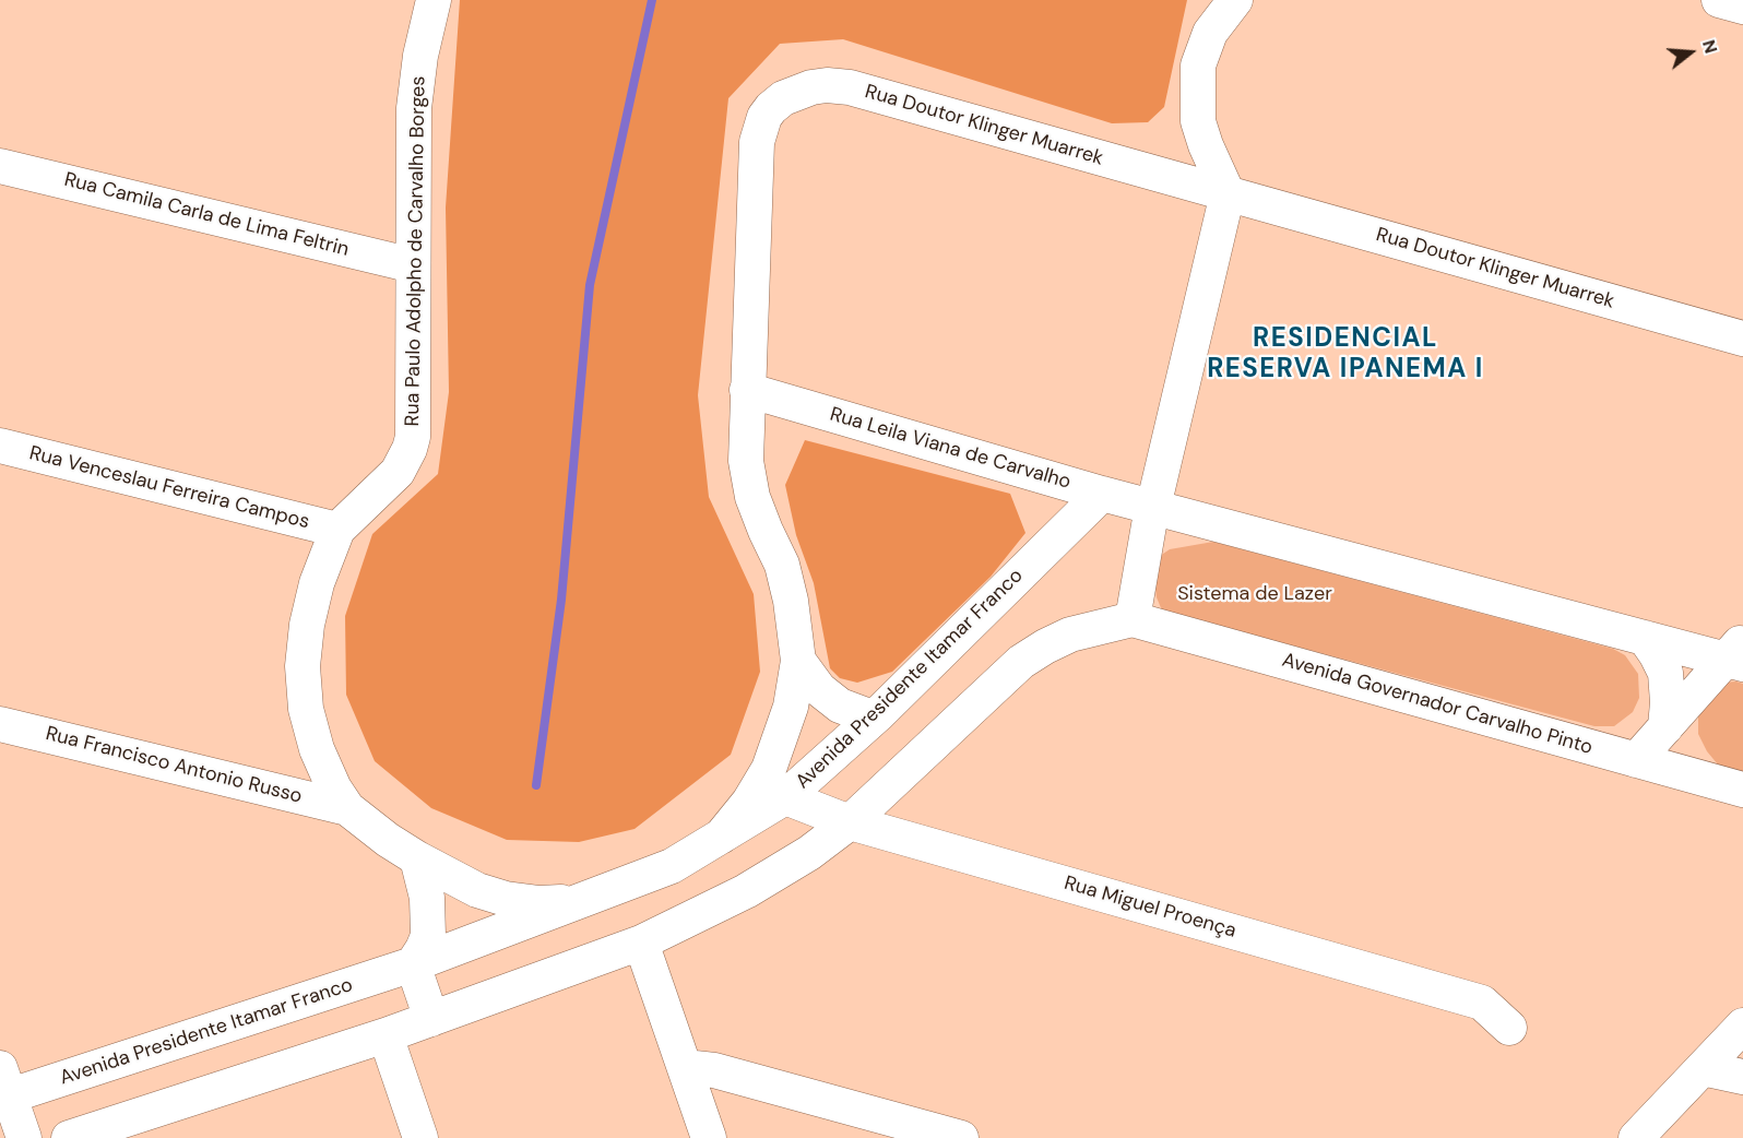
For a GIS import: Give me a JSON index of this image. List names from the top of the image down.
{
  "streets": {
    "street": [
      "Rua Doutor Klinger Muarrek",
      "Rua Camila Carla de Lima Feltrin",
      "Rua Paulo Adolpho de Carvalho Borges",
      "Rua Leila Viana de Carvalho",
      "Rua Venceslau Ferreira Campos",
      "Avenida Presidente Itamar Franco",
      "Avenida Governador Carvalho Pinto",
      "Rua Francisco Antonio Russo",
      "Rua Miguel Proença"
    ]
  },
  "crossings": [
    ["Rua Doutor Klinger Muarrek", "Rua Leila Viana de Carvalho"],
    ["Rua Doutor Klinger Muarrek", "Avenida Presidente Itamar Franco"],
    ["Rua Camila Carla de Lima Feltrin", "Rua Paulo Adolpho de Carvalho Borges"],
    ["Rua Paulo Adolpho de Carvalho Borges", "Rua Venceslau Ferreira Campos"],
    ["Rua Paulo Adolpho de Carvalho Borges", "Avenida Presidente Itamar Franco"],
    ["Rua Paulo Adolpho de Carvalho Borges", "Rua Francisco Antonio Russo"],
    ["Rua Leila Viana de Carvalho", "Avenida Presidente Itamar Franco"],
    ["Avenida Presidente Itamar Franco", "Rua Miguel Proença"]
  ],
  "districts": ["RESIDENCIAL RESERVA IPANEMA I"],
  "parks": ["Sistema de Lazer"],
  "north": "right"
}
